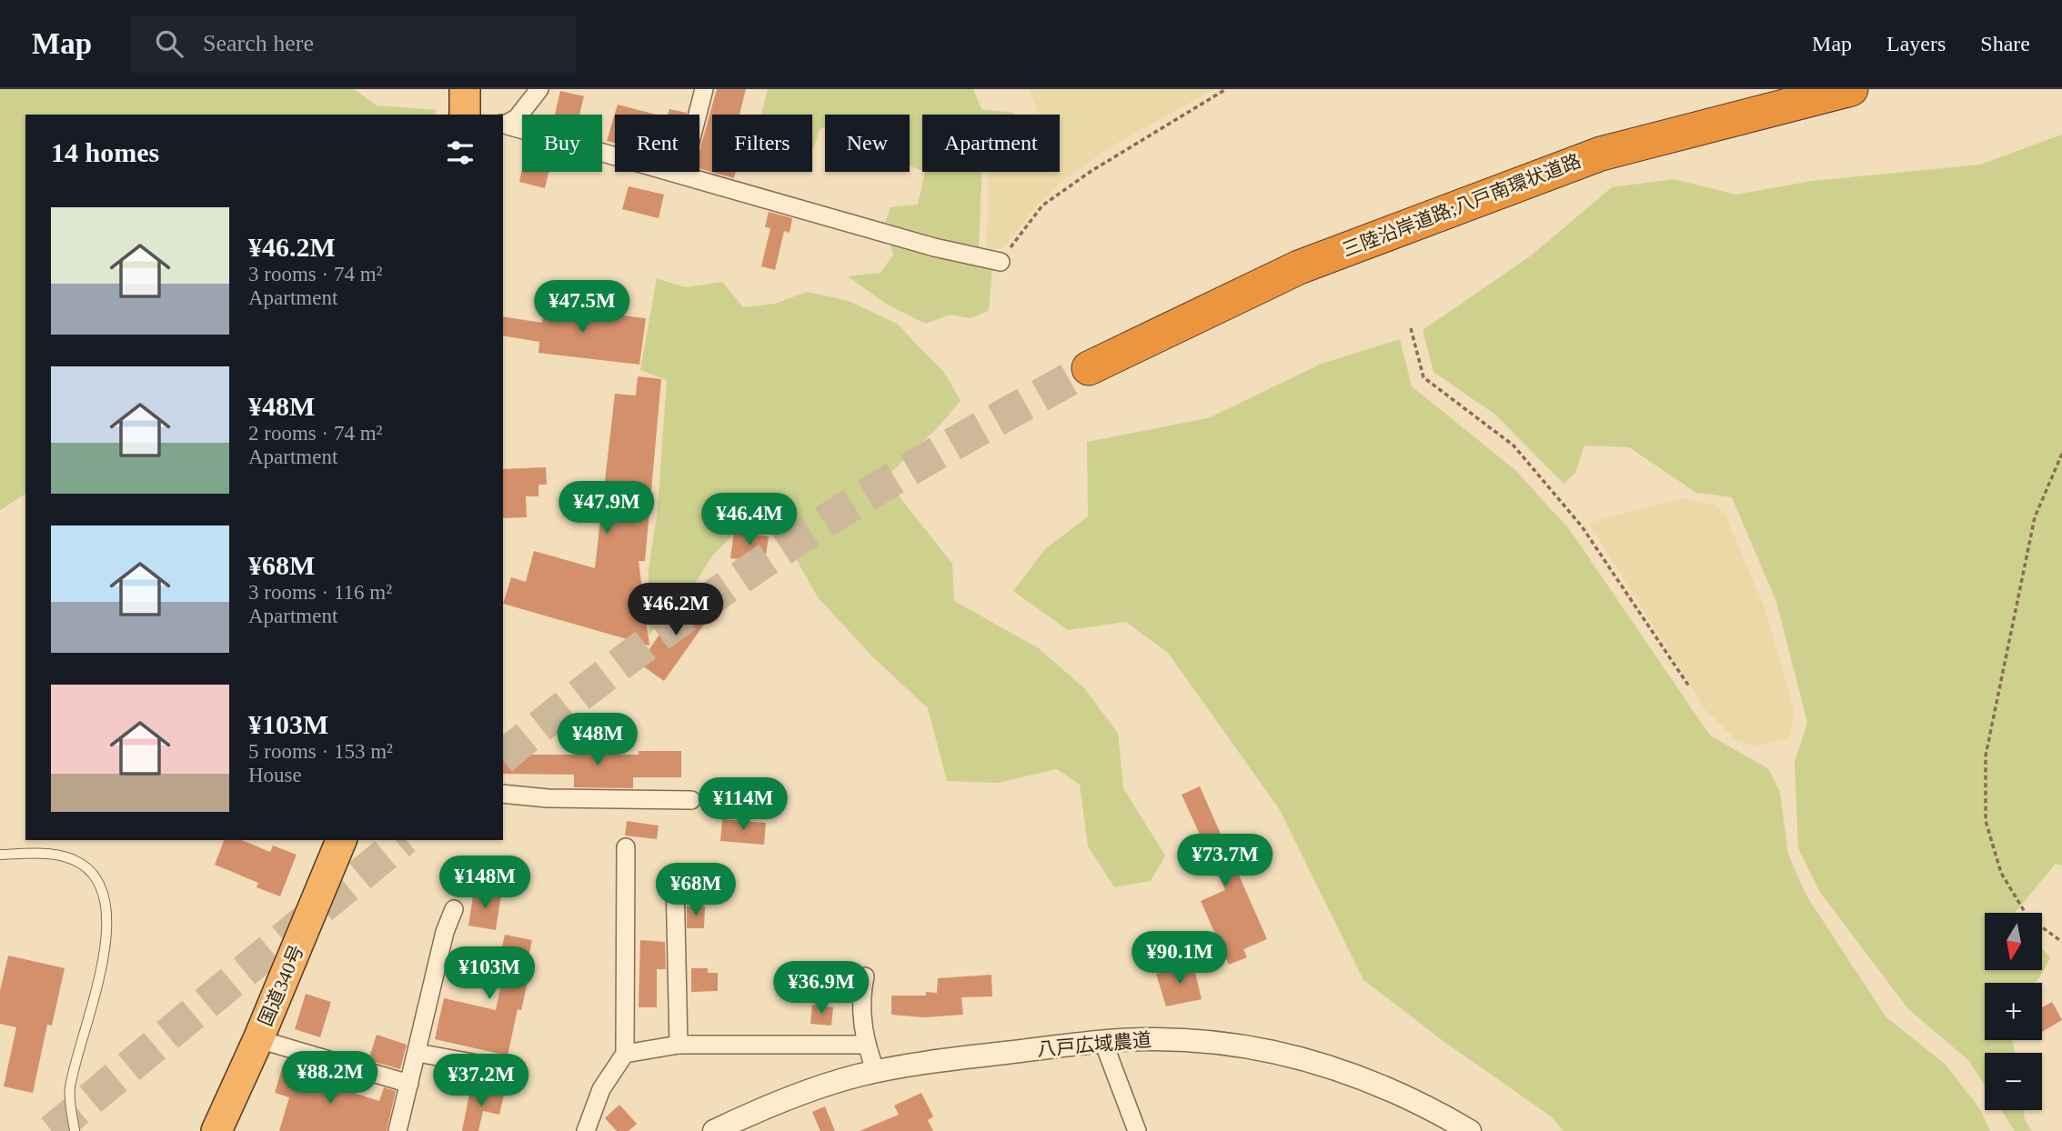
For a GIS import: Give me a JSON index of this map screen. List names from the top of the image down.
{
  "streets": {
    "highway": ["三陸沿岸道路;八戸南環状道路", "国道340号"],
    "street": ["八戸広域農道"]
  },
  "north": "bottom",
  "page": {
    "header": "Map",
    "search": "Search here",
    "nav": ["Map", "Layers", "Share"],
    "chip": [
      "Buy",
      "Rent",
      "Filters",
      "New",
      "Apartment"
    ],
    "heading": "14 homes",
    "list": [
      {
        "name": "¥46.2M",
        "note": "3 rooms · 74 m² · Apartment"
      },
      {
        "name": "¥48M",
        "note": "2 rooms · 74 m² · Apartment"
      },
      {
        "name": "¥68M",
        "note": "3 rooms · 116 m² · Apartment"
      },
      {
        "name": "¥103M",
        "note": "5 rooms · 153 m² · House"
      }
    ],
    "price": [
      "¥47.5M",
      "¥47.9M",
      "¥46.4M",
      "¥46.2M",
      "¥48M",
      "¥114M",
      "¥73.7M",
      "¥148M",
      "¥68M",
      "¥90.1M",
      "¥103M",
      "¥36.9M",
      "¥88.2M",
      "¥37.2M"
    ],
    "map_buttons": ["+", "−"]
  }
}
